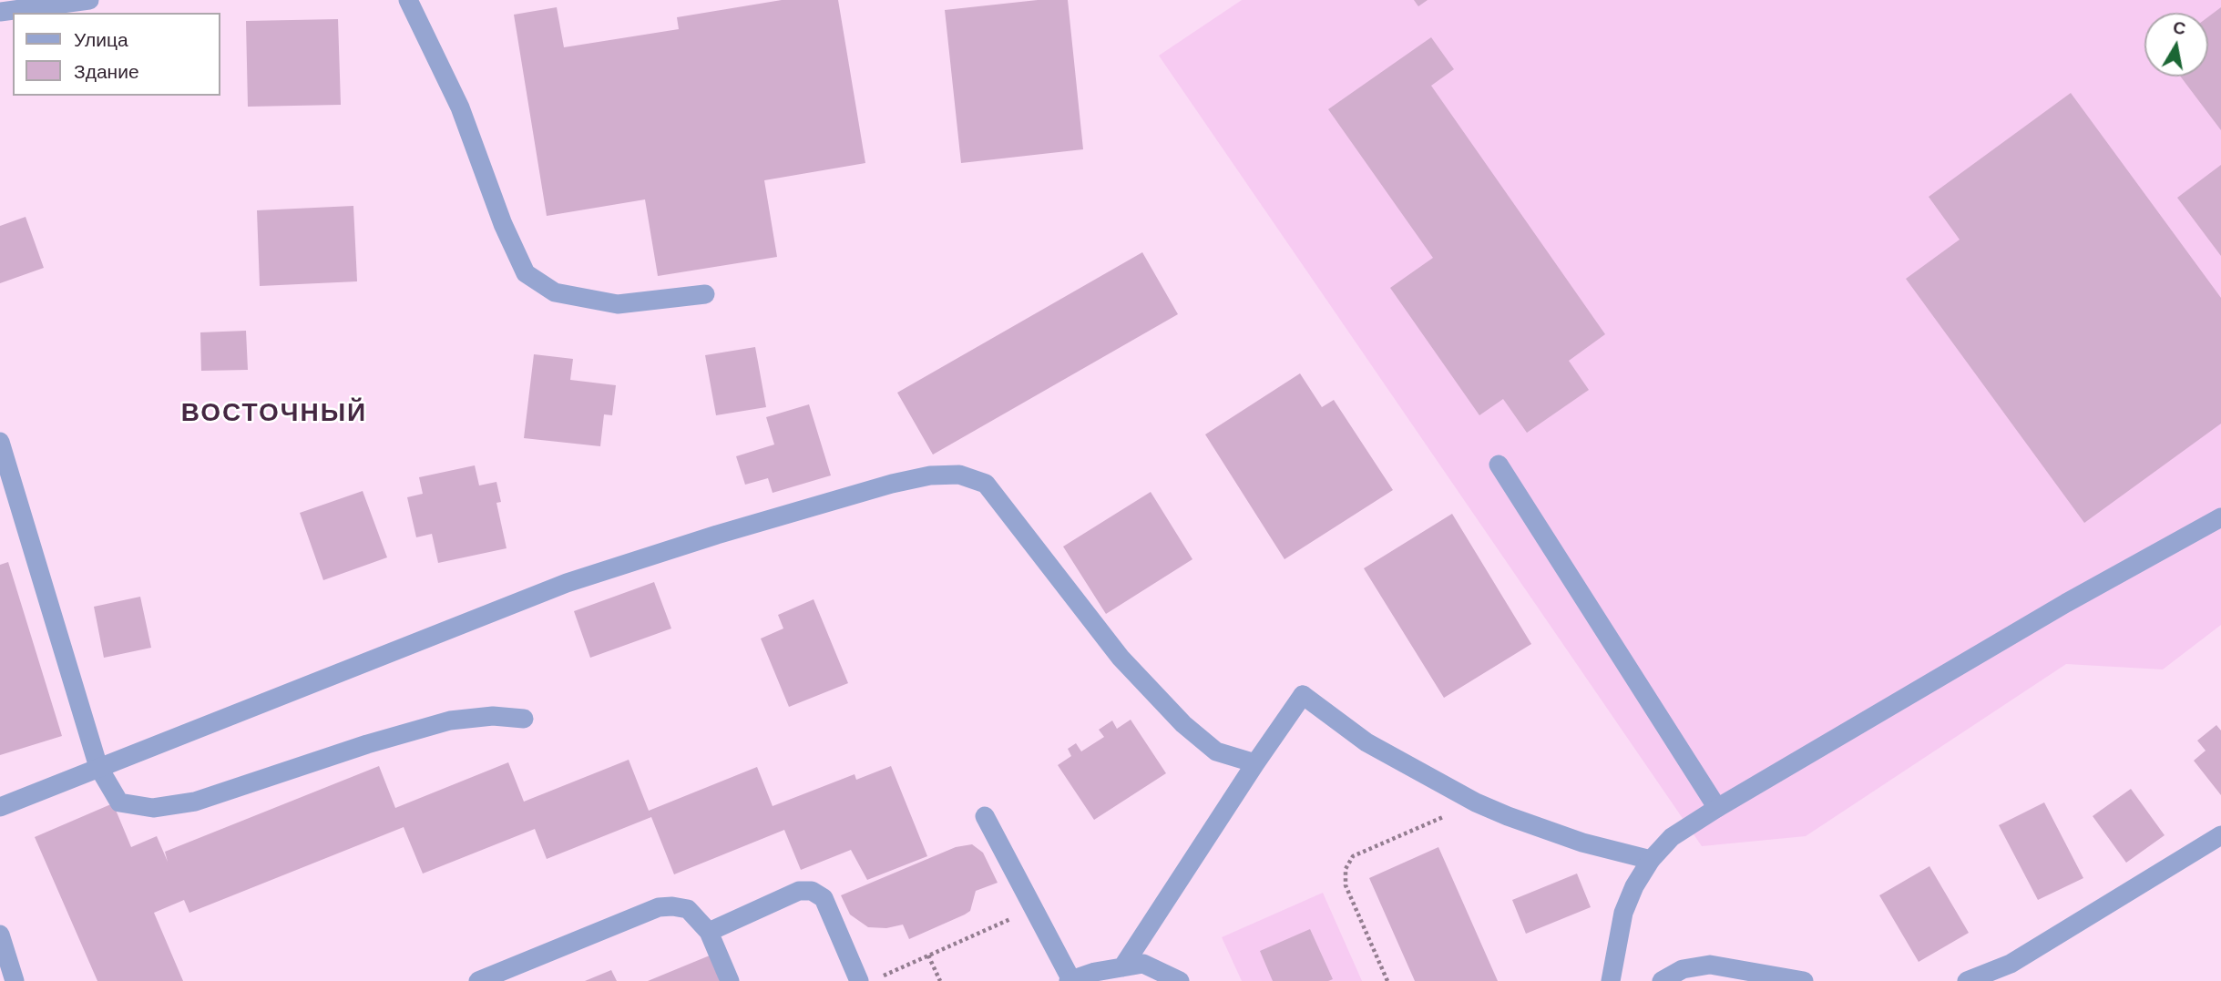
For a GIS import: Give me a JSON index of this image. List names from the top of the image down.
{
  "districts": ["ВОСТОЧНЫЙ"],
  "legend": ["Улица", "Здание"],
  "north": "top"
}
